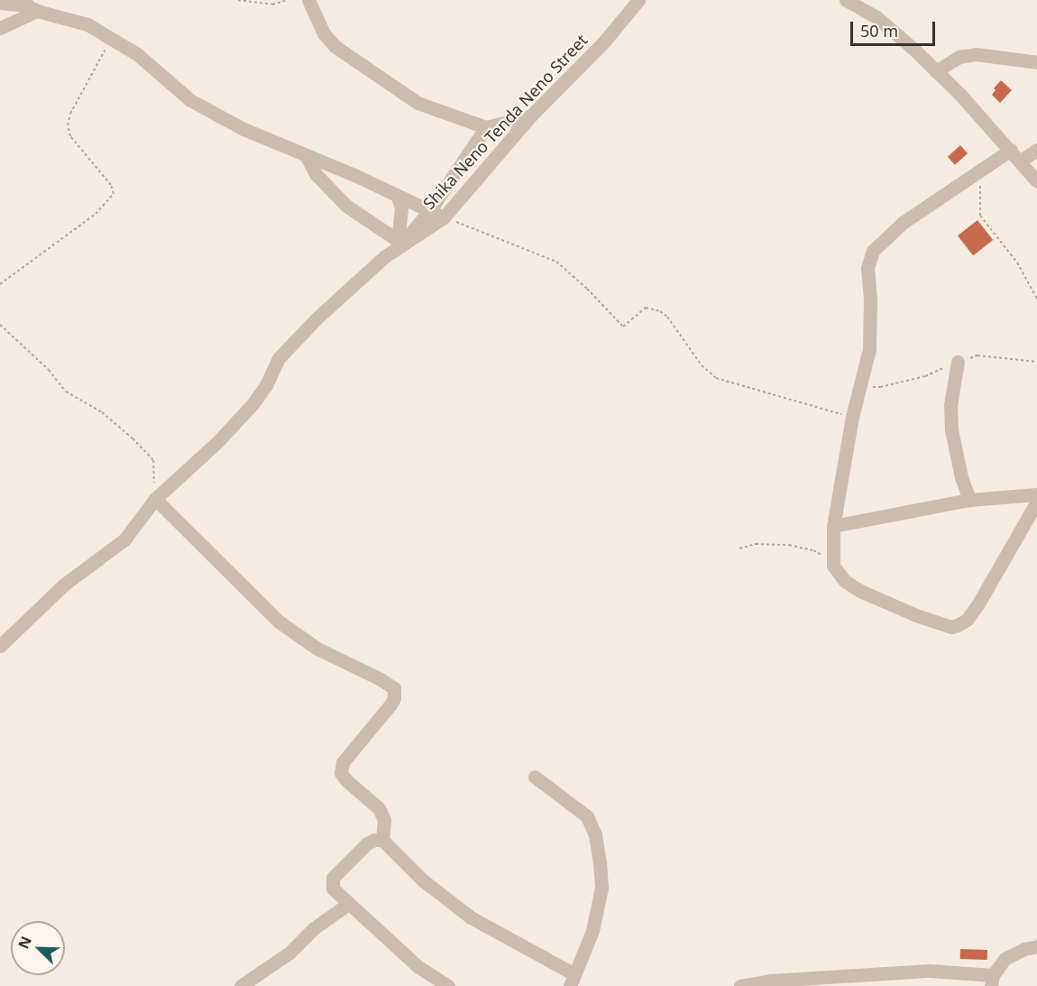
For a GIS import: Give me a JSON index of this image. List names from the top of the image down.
{
  "streets": {
    "street": ["Shika Neno Tenda Neno Street"]
  },
  "scale_bar": "50 m",
  "north": "top left"
}
